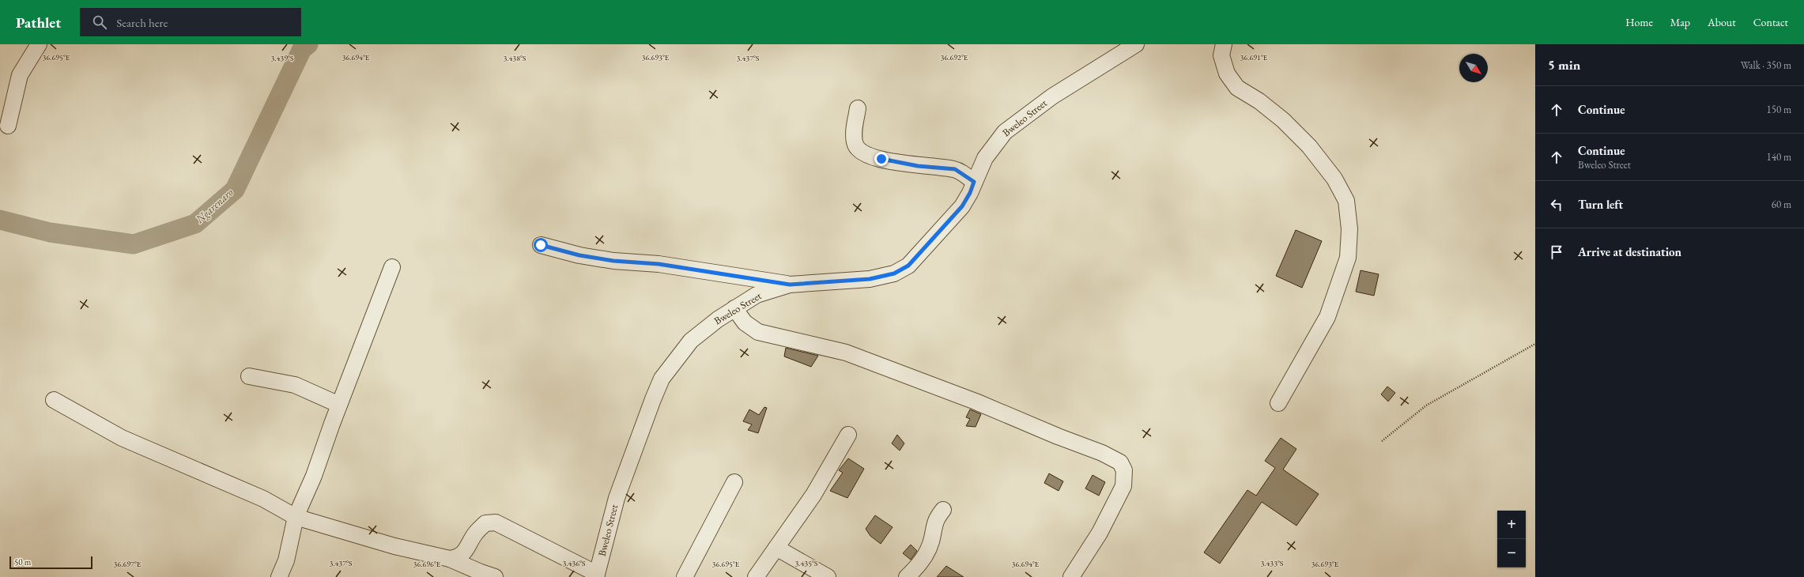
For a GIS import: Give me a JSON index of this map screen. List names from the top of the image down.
{
  "streets": {
    "street": ["Bweleo Street"]
  },
  "water": ["Ngarenaro"],
  "scale_bar": "50 m",
  "north": "bottom right",
  "page": {
    "header": "Pathlet",
    "search": "Search here",
    "nav": [
      "Home",
      "Map",
      "About",
      "Contact"
    ],
    "heading": ["5 min", "Walk · 350 m"],
    "list": [
      ["Continue", "150 m"],
      ["Continue", "Bweleo Street", "140 m"],
      ["Turn left", "60 m"],
      "Arrive at destination"
    ],
    "map_buttons": ["+", "−"],
    "scale": "50 m"
  },
  "coordinates": [
    "36.695°E",
    "36.694°E",
    "36.693°E",
    "36.692°E",
    "36.691°E",
    "3.439°S",
    "3.438°S",
    "3.437°S",
    "3.436°S",
    "3.435°S",
    "3.433°S",
    "36.697°E",
    "36.696°E"
  ]
}
